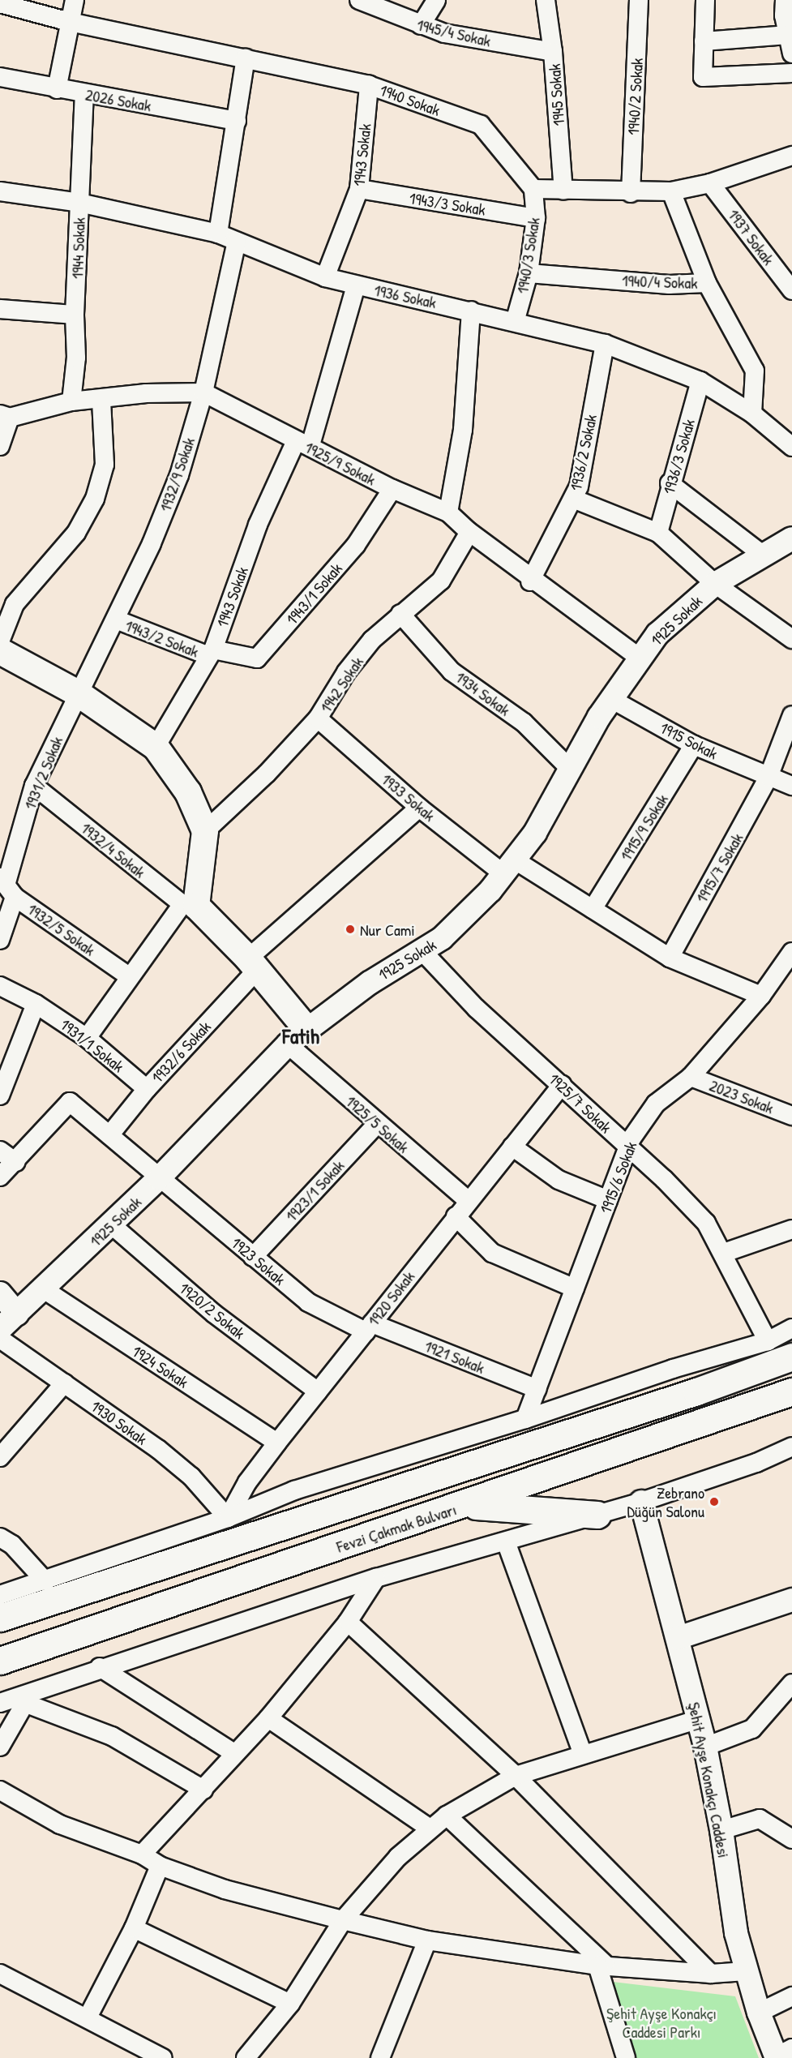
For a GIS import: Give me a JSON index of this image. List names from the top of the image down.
{
  "streets": {
    "main road": ["Fevzi Çakmak Bulvarı"],
    "street": [
      "1945/4 Sokak",
      "1945 Sokak",
      "1940/2 Sokak",
      "2026 Sokak",
      "1940 Sokak",
      "1943 Sokak",
      "1943/3 Sokak",
      "1937 Sokak",
      "1944 Sokak",
      "1940/3 Sokak",
      "1940/4 Sokak",
      "1936 Sokak",
      "1936/2 Sokak",
      "1936/3 Sokak",
      "1925/9 Sokak",
      "1932/9 Sokak",
      "1943/1 Sokak",
      "1925 Sokak",
      "1943/2 Sokak",
      "1942 Sokak",
      "1934 Sokak",
      "1915 Sokak",
      "1931/2 Sokak",
      "1933 Sokak",
      "1915/9 Sokak",
      "1932/4 Sokak",
      "1915/7 Sokak",
      "1932/5 Sokak",
      "1931/1 Sokak",
      "1932/6 Sokak",
      "2023 Sokak",
      "1925/7 Sokak",
      "1925/5 Sokak",
      "1915/6 Sokak",
      "1923/1 Sokak",
      "1923 Sokak",
      "1920 Sokak",
      "1920/2 Sokak",
      "1921 Sokak",
      "1924 Sokak",
      "1930 Sokak",
      "Şehit Ayşe Konakçı Caddesi"
    ]
  },
  "crossings": [
    ["1945/4 Sokak", "1945 Sokak"],
    ["2026 Sokak", "1944 Sokak"],
    ["1940 Sokak", "1943 Sokak"],
    ["1940 Sokak", "1940/3 Sokak"],
    ["1943 Sokak", "1943/3 Sokak"],
    ["1943 Sokak", "1936 Sokak"],
    ["1943 Sokak", "1925/9 Sokak"],
    ["1943 Sokak", "1943/1 Sokak"],
    ["1943 Sokak", "1943/2 Sokak"],
    ["1943/3 Sokak", "1940/3 Sokak"],
    ["1944 Sokak", "1936 Sokak"],
    ["1944 Sokak", "1925/9 Sokak"],
    ["1940/3 Sokak", "1940/4 Sokak"],
    ["1940/3 Sokak", "1936 Sokak"],
    ["1940/4 Sokak", "1936 Sokak"],
    ["1936 Sokak", "1936/2 Sokak"],
    ["1936 Sokak", "1936/3 Sokak"],
    ["1936 Sokak", "1932/9 Sokak"],
    ["1936/2 Sokak", "1925/9 Sokak"],
    ["1925/9 Sokak", "1932/9 Sokak"],
    ["1925/9 Sokak", "1943/1 Sokak"],
    ["1925/9 Sokak", "1925 Sokak"],
    ["1925/9 Sokak", "1942 Sokak"],
    ["1932/9 Sokak", "1943/2 Sokak"],
    ["1932/9 Sokak", "1931/2 Sokak"],
    ["1943/1 Sokak", "1943/2 Sokak"],
    ["1925 Sokak", "1934 Sokak"],
    ["1925 Sokak", "1915 Sokak"],
    ["1925 Sokak", "1933 Sokak"],
    ["1925 Sokak", "1925/7 Sokak"],
    ["1925 Sokak", "1925/5 Sokak"],
    ["1925 Sokak", "1923 Sokak"],
    ["1925 Sokak", "1920/2 Sokak"],
    ["1925 Sokak", "1924 Sokak"],
    ["1942 Sokak", "1934 Sokak"],
    ["1942 Sokak", "1933 Sokak"],
    ["1915 Sokak", "1915/9 Sokak"],
    ["1915 Sokak", "1915/7 Sokak"],
    ["1931/2 Sokak", "1932/4 Sokak"],
    ["1931/2 Sokak", "1932/5 Sokak"],
    ["1933 Sokak", "1915/9 Sokak"],
    ["1933 Sokak", "1915/7 Sokak"],
    ["1933 Sokak", "1932/6 Sokak"],
    ["1933 Sokak", "1915/6 Sokak"],
    ["1931/1 Sokak", "1932/6 Sokak"],
    ["1932/6 Sokak", "1923 Sokak"],
    ["2023 Sokak", "1915/6 Sokak"],
    ["1925/7 Sokak", "1915/6 Sokak"],
    ["1925/7 Sokak", "1920 Sokak"],
    ["1925/5 Sokak", "1923/1 Sokak"],
    ["1925/5 Sokak", "1920 Sokak"],
    ["1915/6 Sokak", "1921 Sokak"],
    ["1923/1 Sokak", "1923 Sokak"],
    ["1923 Sokak", "1920 Sokak"],
    ["1923 Sokak", "1921 Sokak"],
    ["1920 Sokak", "1920/2 Sokak"],
    ["1920 Sokak", "1921 Sokak"],
    ["1920 Sokak", "1924 Sokak"],
    ["1920 Sokak", "1930 Sokak"]
  ],
  "districts": ["Fatih"],
  "parks": ["Şehit Ayşe Konakçı Caddesi Parkı"],
  "places": ["Nur Cami", "Zebrano Düğün Salonu"]
}
